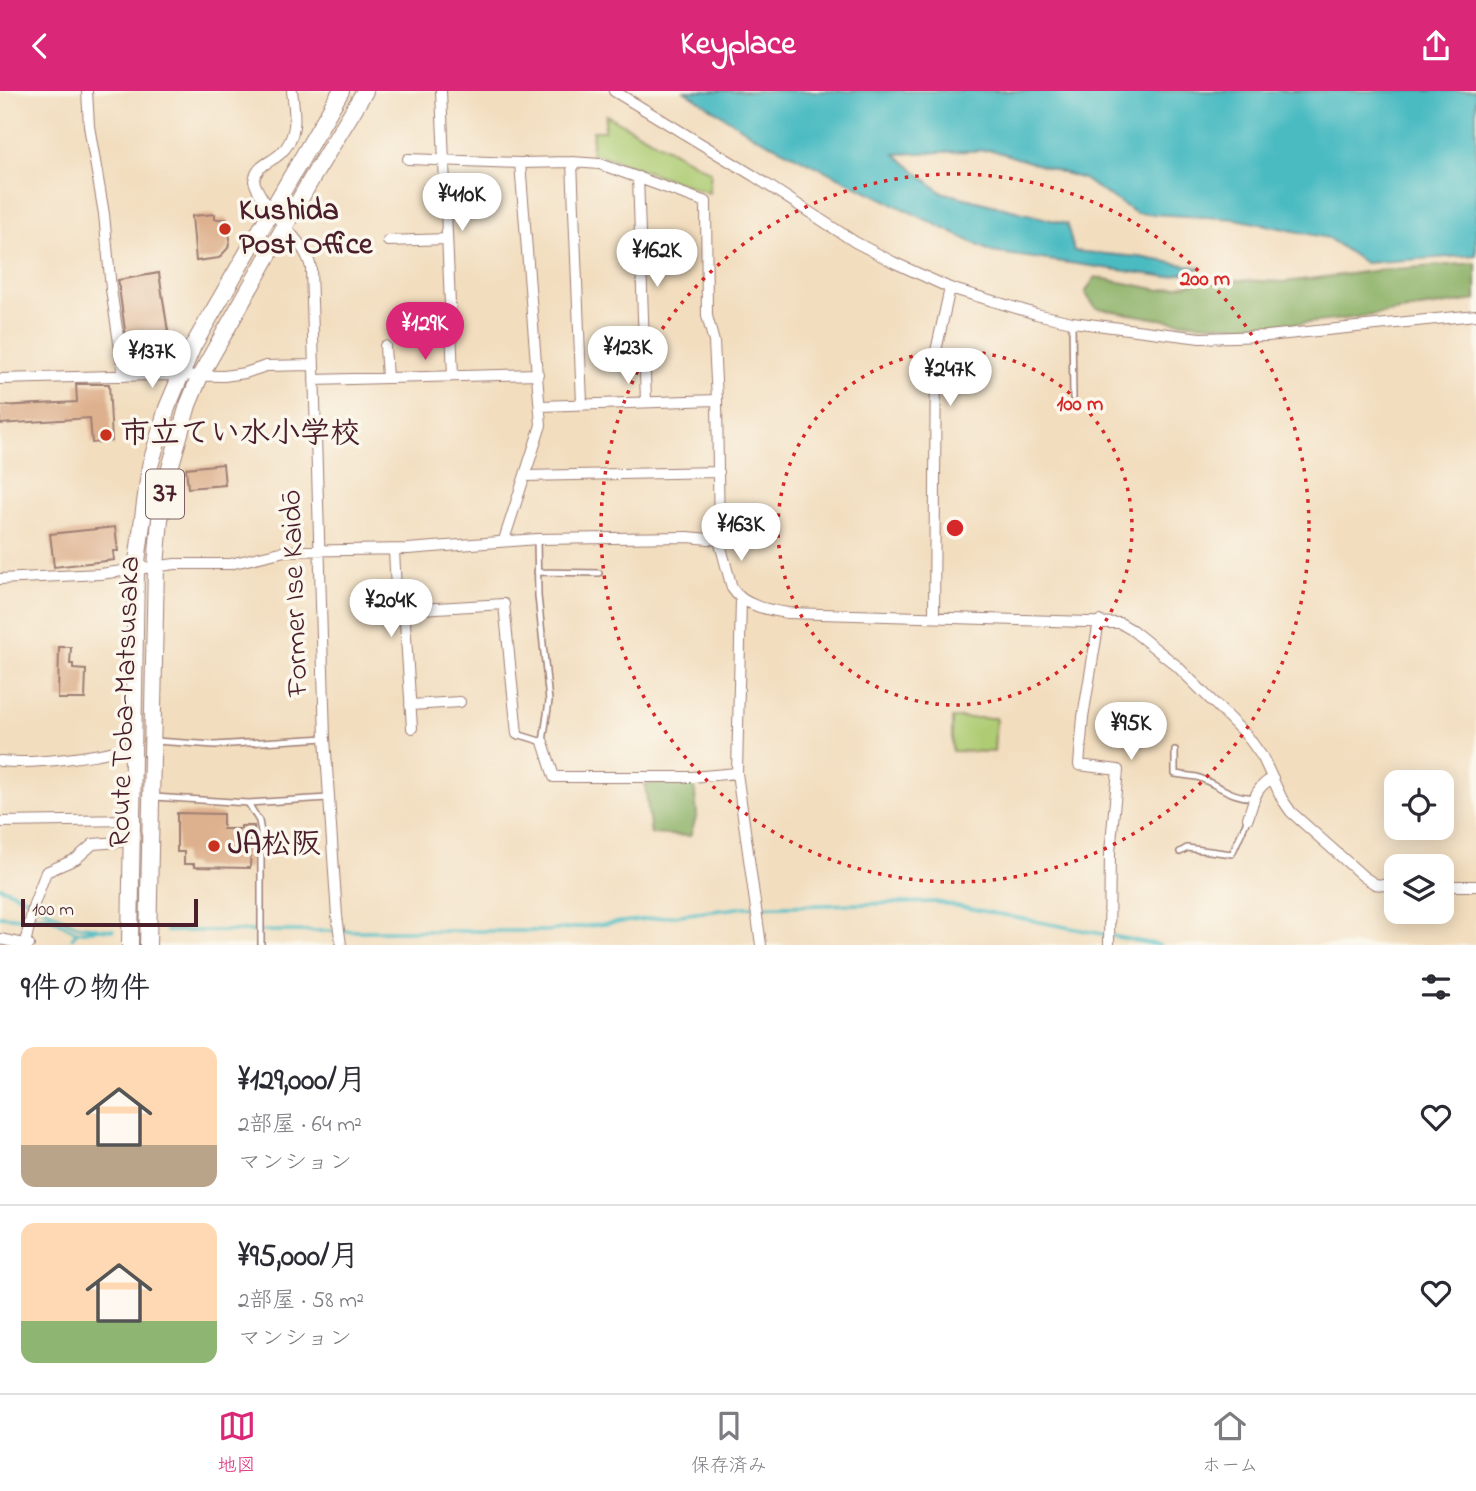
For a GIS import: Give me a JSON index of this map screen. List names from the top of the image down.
{
  "streets": {
    "main road": ["37", "Route Toba-Matsusaka"],
    "street": ["Former Ise Kaidō"]
  },
  "crossings": [
    ["Former Ise Kaidō", "Route Toba-Matsusaka"]
  ],
  "places": ["Kushida Post Office", "市立てい水小学校", "JA松阪"],
  "scale_bar": "100 m",
  "page": {
    "header": "Keyplace",
    "price": [
      "¥410K",
      "¥162K",
      "¥129K",
      "¥123K",
      "¥137K",
      "¥247K",
      "¥163K",
      "¥204K",
      "¥95K"
    ],
    "scale": "100 m",
    "heading": "9件の物件",
    "list": [
      {
        "name": "¥129,000/月",
        "note": "2部屋 · 64 m² · マンション"
      },
      {
        "name": "¥95,000/月",
        "note": "2部屋 · 58 m² · マンション"
      }
    ],
    "tabs": ["地図", "保存済み", "ホーム"]
  },
  "rings": ["200 m", "100 m"]
}
